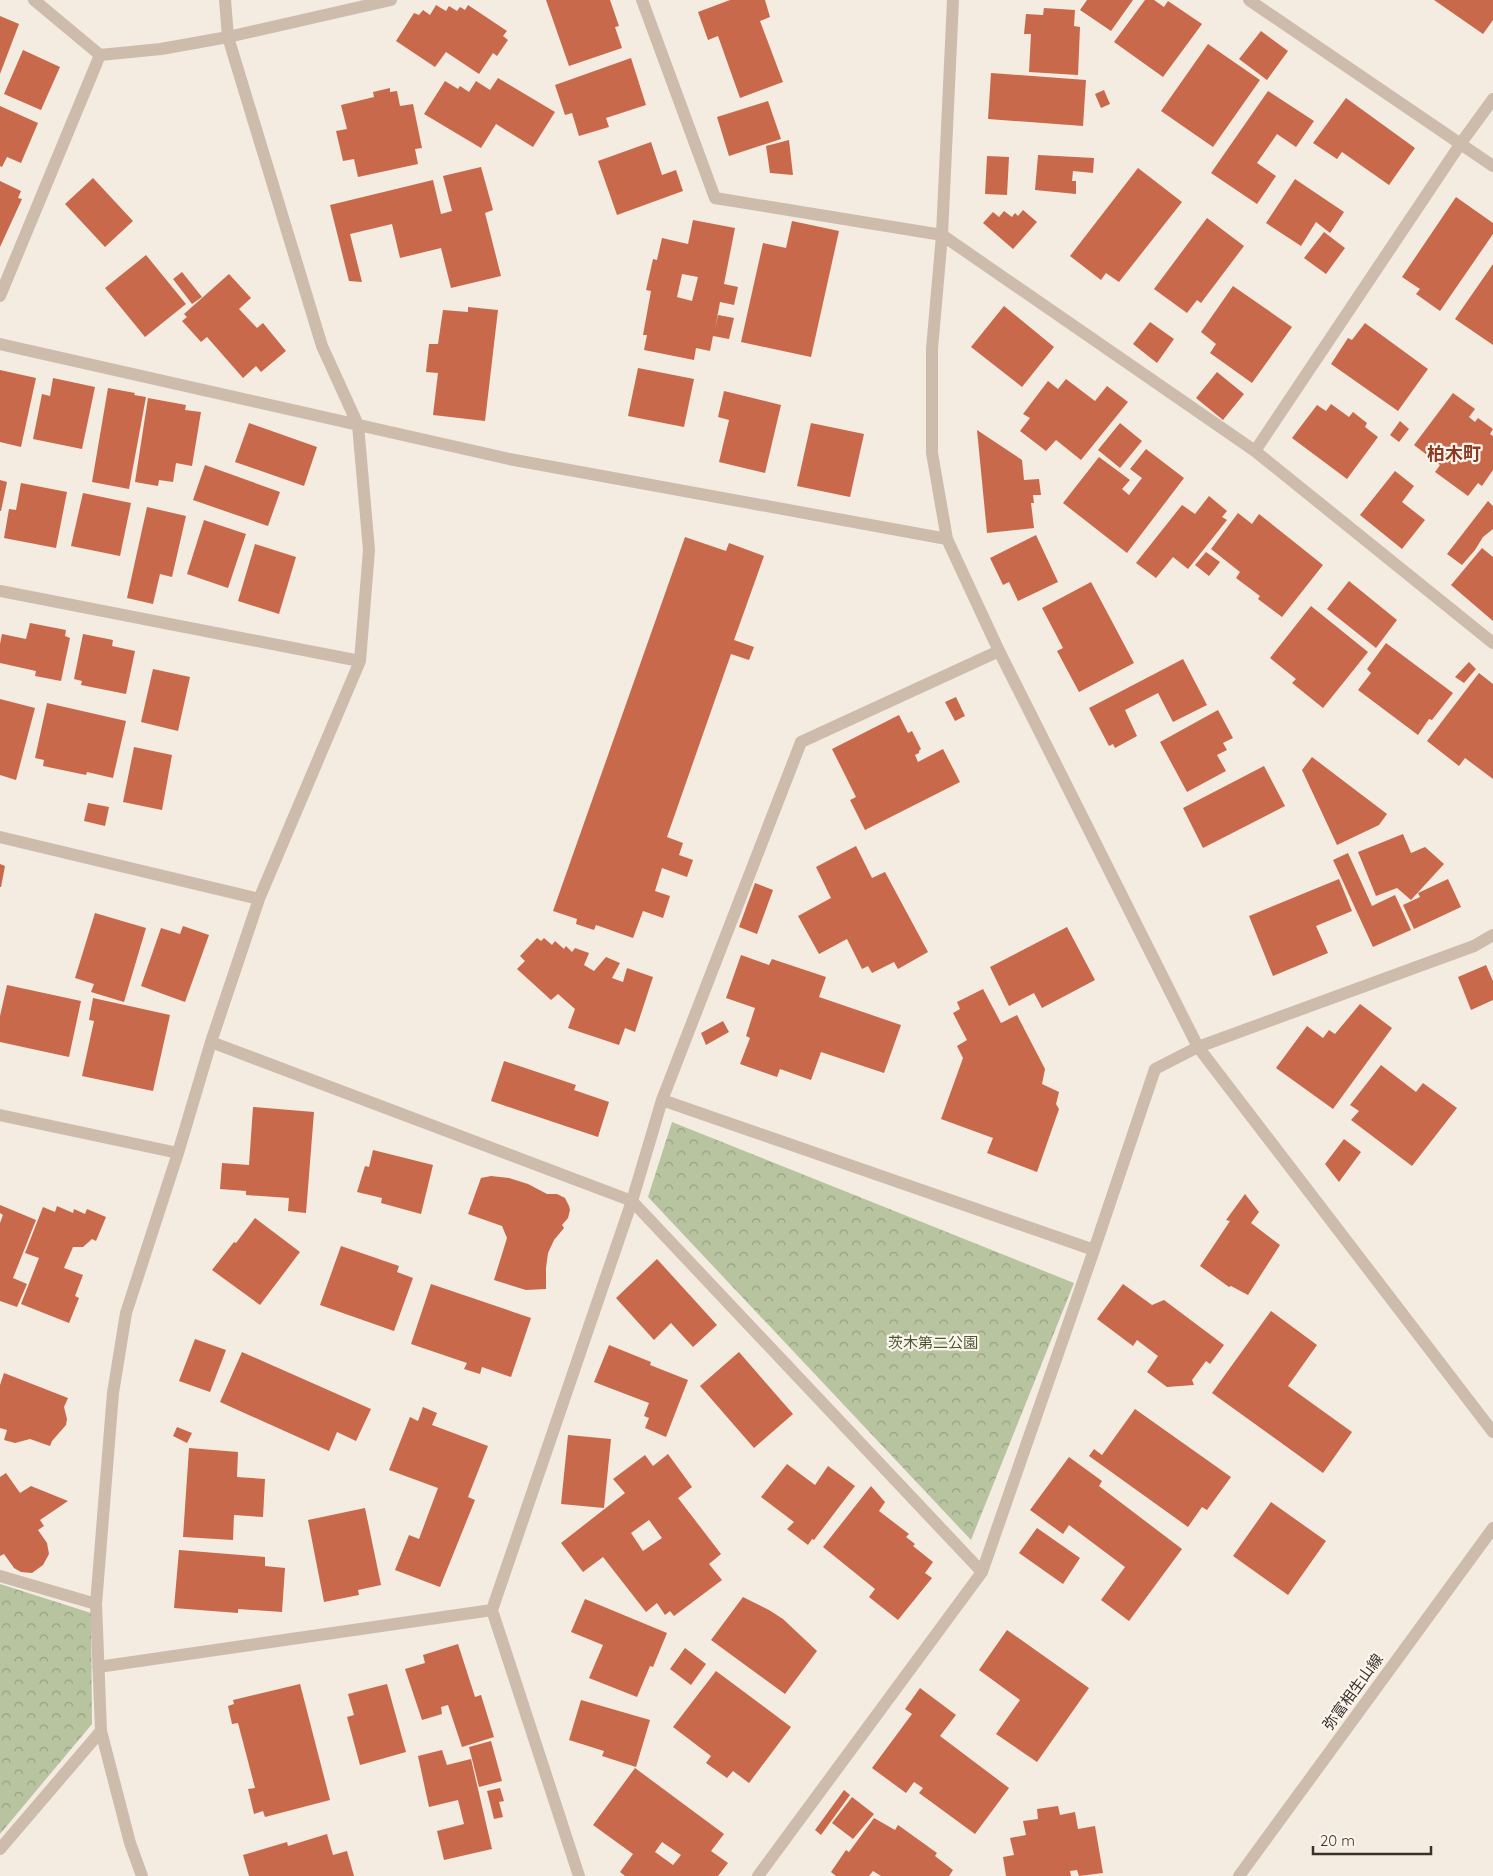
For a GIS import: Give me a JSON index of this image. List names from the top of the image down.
{
  "streets": {
    "street": ["弥富相生山線"]
  },
  "districts": ["柏木町"],
  "parks": ["茨木第二公園"],
  "scale_bar": "20 m"
}
